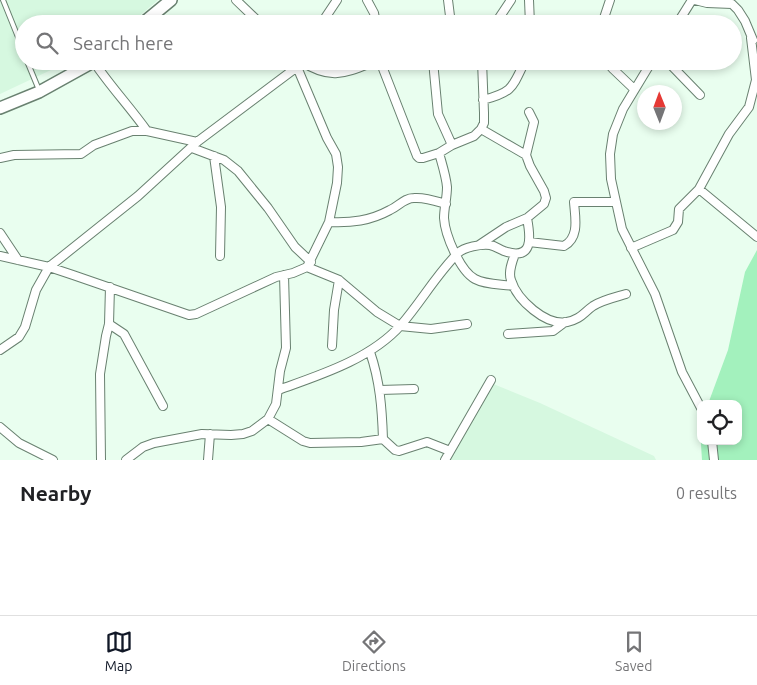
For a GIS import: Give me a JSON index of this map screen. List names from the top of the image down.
{
  "north": "top",
  "page": {
    "search": "Search here",
    "heading": ["Nearby", "0 results"],
    "nav": ["Map", "Directions", "Saved"]
  }
}
